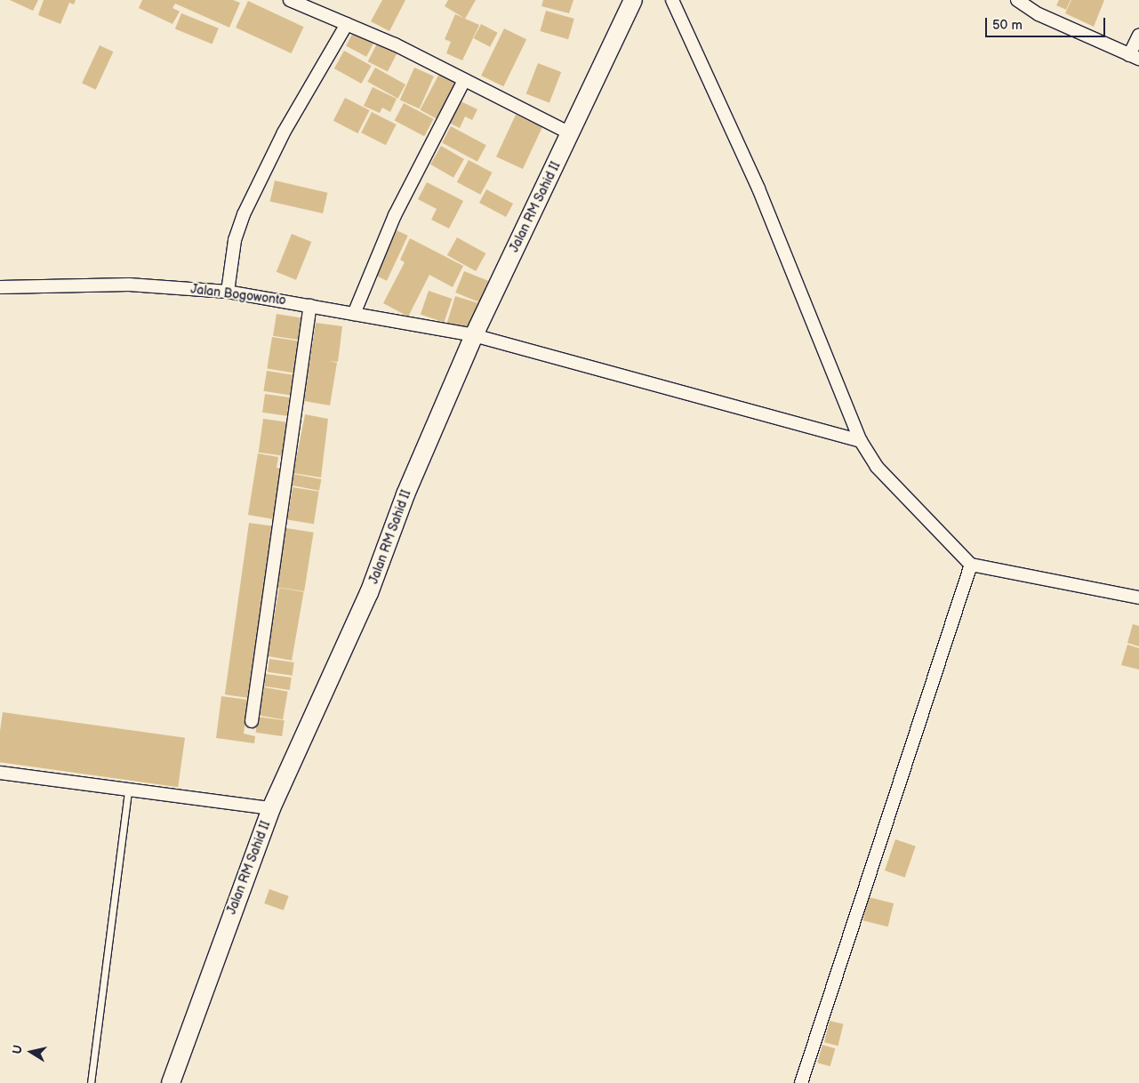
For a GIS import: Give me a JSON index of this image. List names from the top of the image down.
{
  "streets": {
    "street": ["Jalan RM Sahid II", "Jalan Bogowonto"]
  },
  "crossings": [
    ["Jalan RM Sahid II", "Jalan Bogowonto"]
  ],
  "scale_bar": "50 m",
  "north": "left"
}
